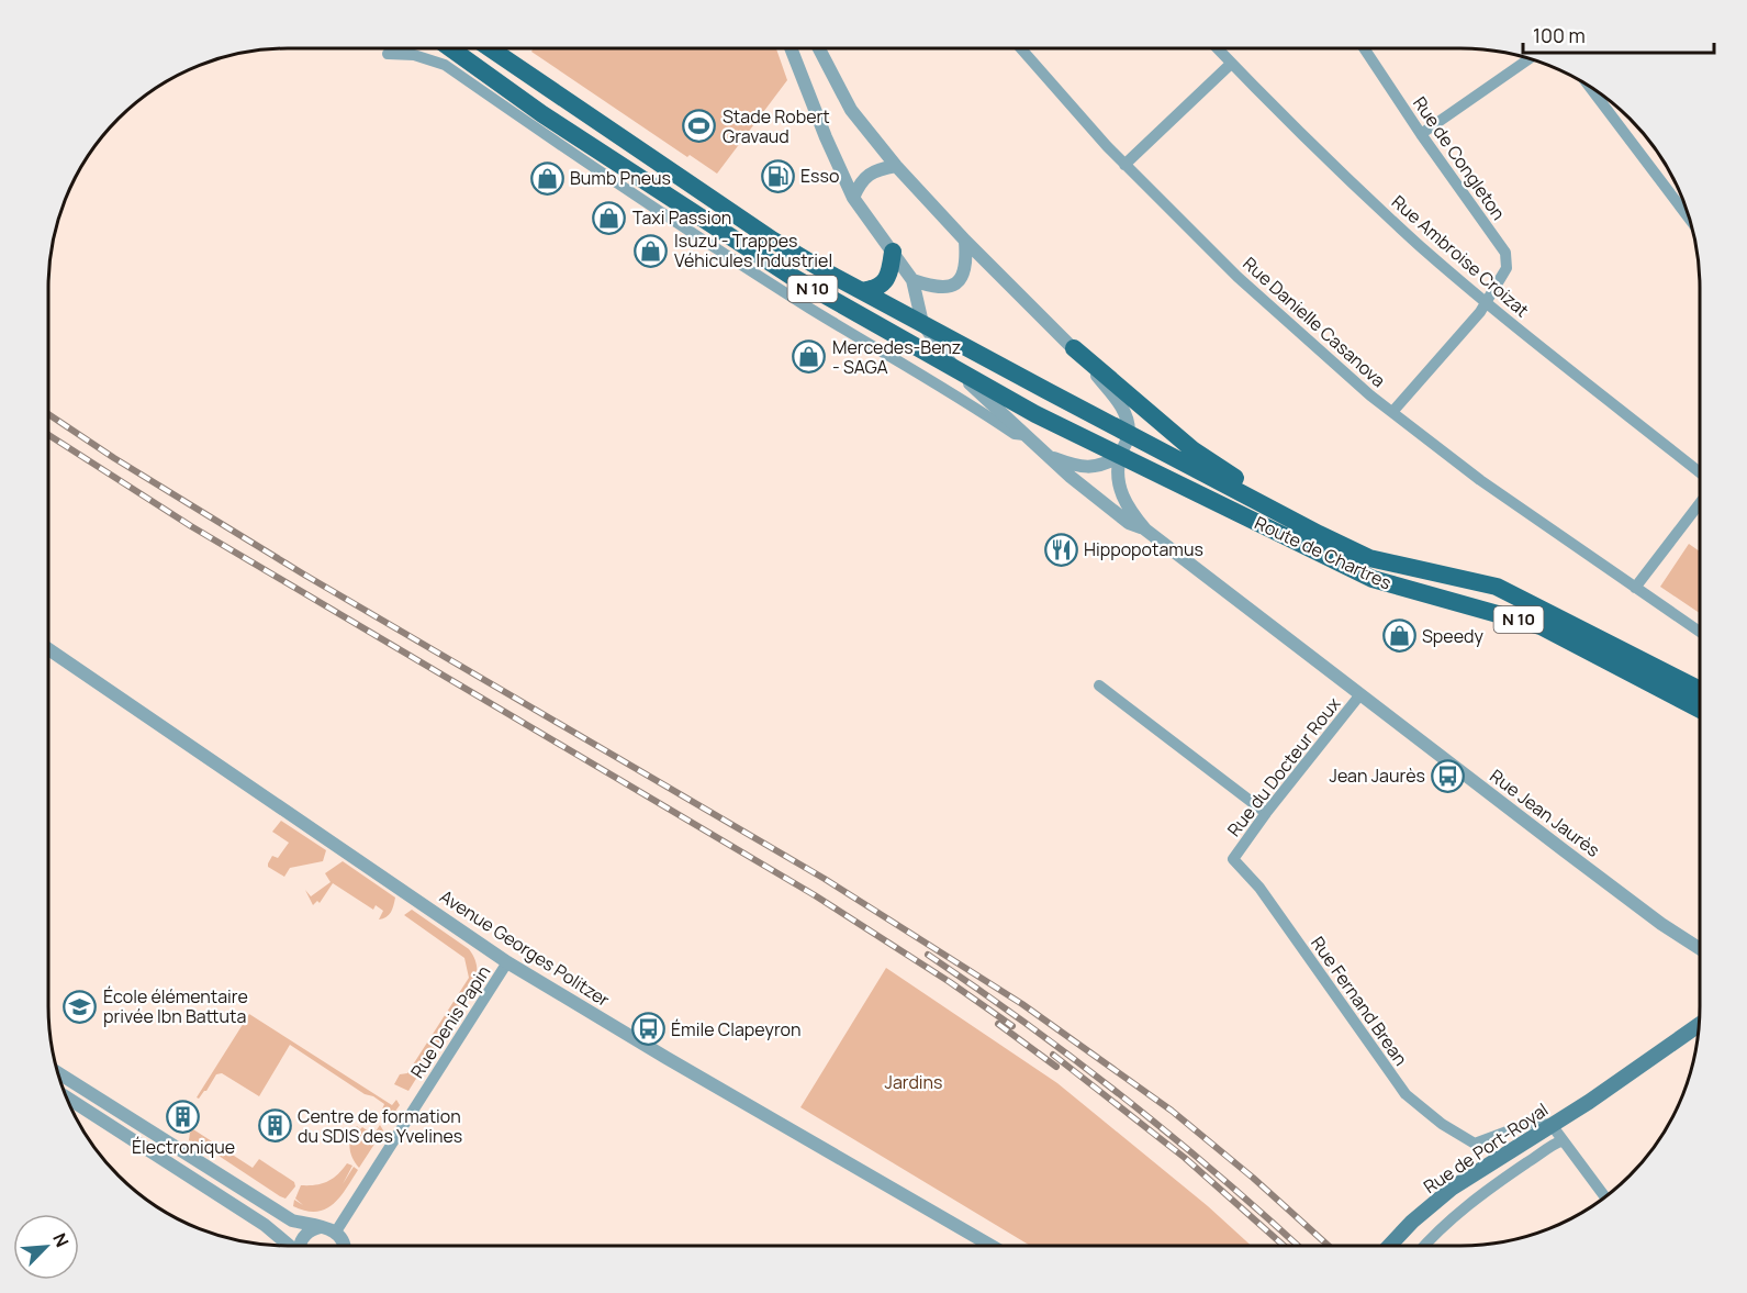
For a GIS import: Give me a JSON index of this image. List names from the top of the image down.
{
  "streets": {
    "main road": ["N 10", "Route de Chartres", "Rue de Port-Royal"],
    "street": [
      "Rue de Congleton",
      "Rue Ambroise Croizat",
      "Rue Danielle Casanova",
      "Rue du Docteur Roux",
      "Rue Jean Jaurès",
      "Avenue Georges Politzer",
      "Rue Fernand Brean",
      "Rue Denis Papin"
    ]
  },
  "crossings": [
    ["Rue de Congleton", "Rue Ambroise Croizat"],
    ["Rue de Congleton", "Rue Danielle Casanova"],
    ["Rue du Docteur Roux", "Rue Jean Jaurès"],
    ["Rue du Docteur Roux", "Rue Fernand Brean"],
    ["Avenue Georges Politzer", "Rue Denis Papin"],
    ["Rue Fernand Brean", "Rue de Port-Royal"]
  ],
  "parks": ["Jardins"],
  "places": {
    "sports": ["Stade Robert Gravaud"],
    "fuel station": ["Esso"],
    "shop": [
      "Bumb Pneus",
      "Taxi Passion",
      "Isuzu - Trappes Véhicules Industriel",
      "Mercedes-Benz - SAGA",
      "Speedy"
    ],
    "restaurant": ["Hippopotamus"],
    "bus stop": ["Jean Jaurès", "Émile Clapeyron"],
    "school or university": ["École élémentaire privée Ibn Battuta"],
    "building": ["Électronique", "Centre de formation du SDIS des Yvelines"]
  },
  "scale_bar": "100 m",
  "north": "top right"
}
